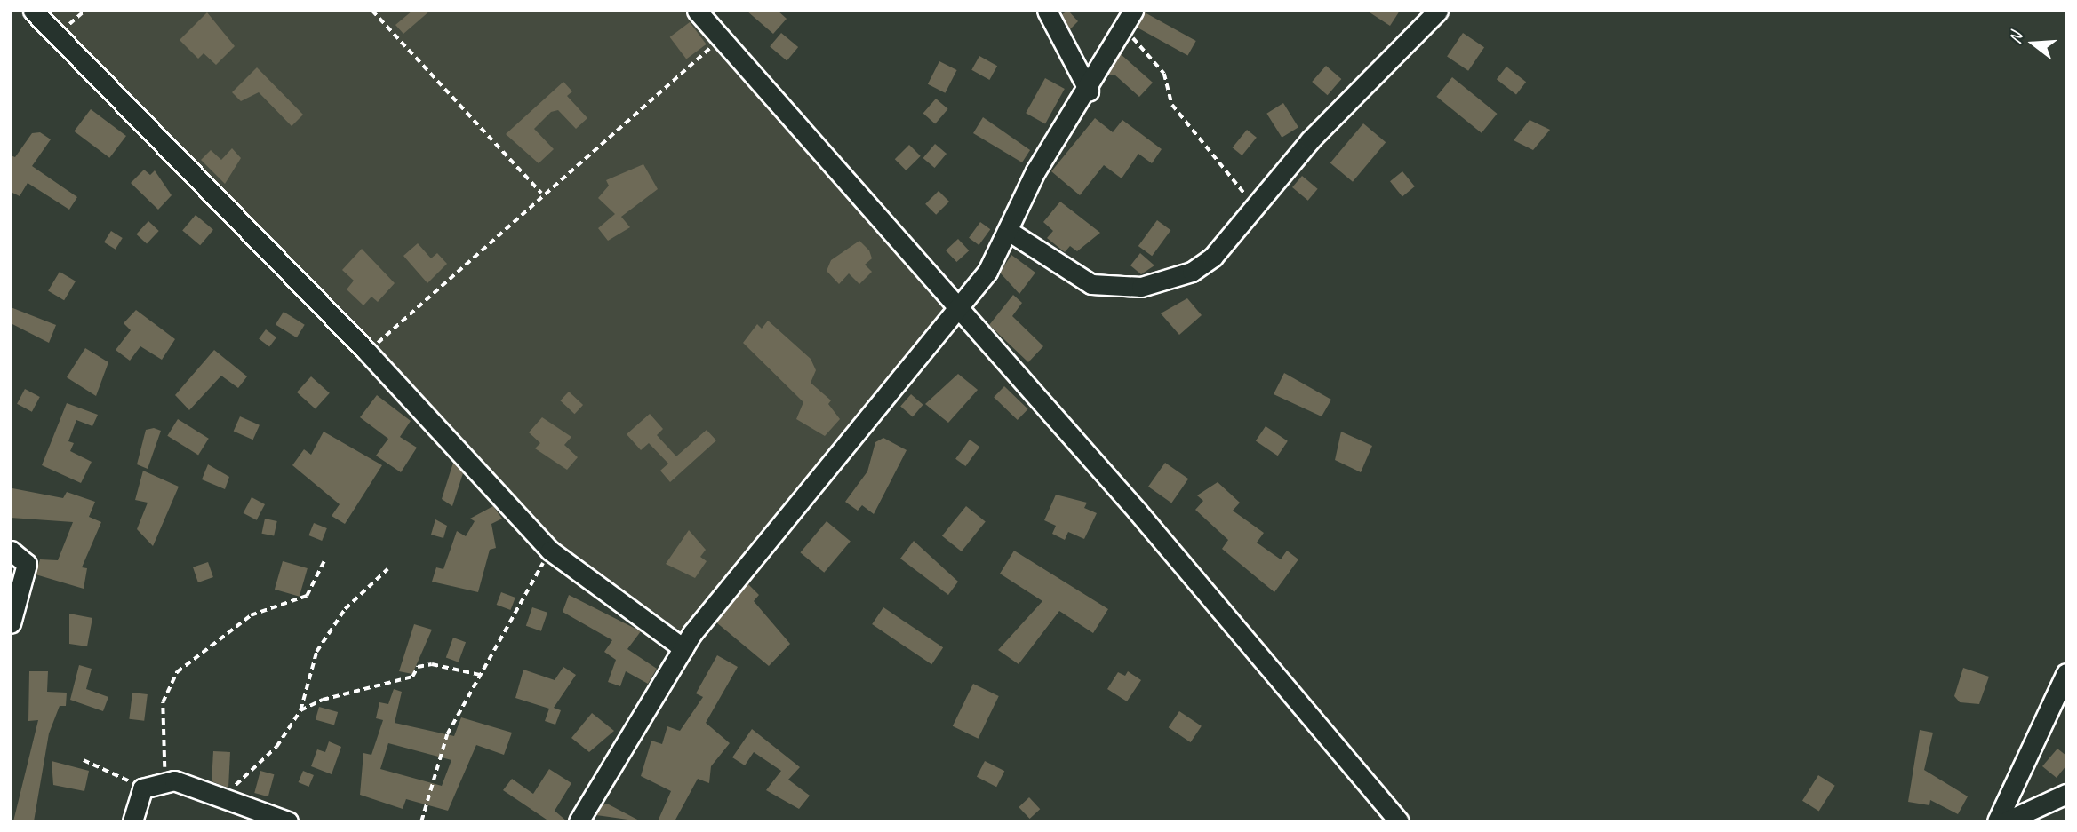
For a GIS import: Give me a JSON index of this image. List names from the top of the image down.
{
  "north": "left"
}
